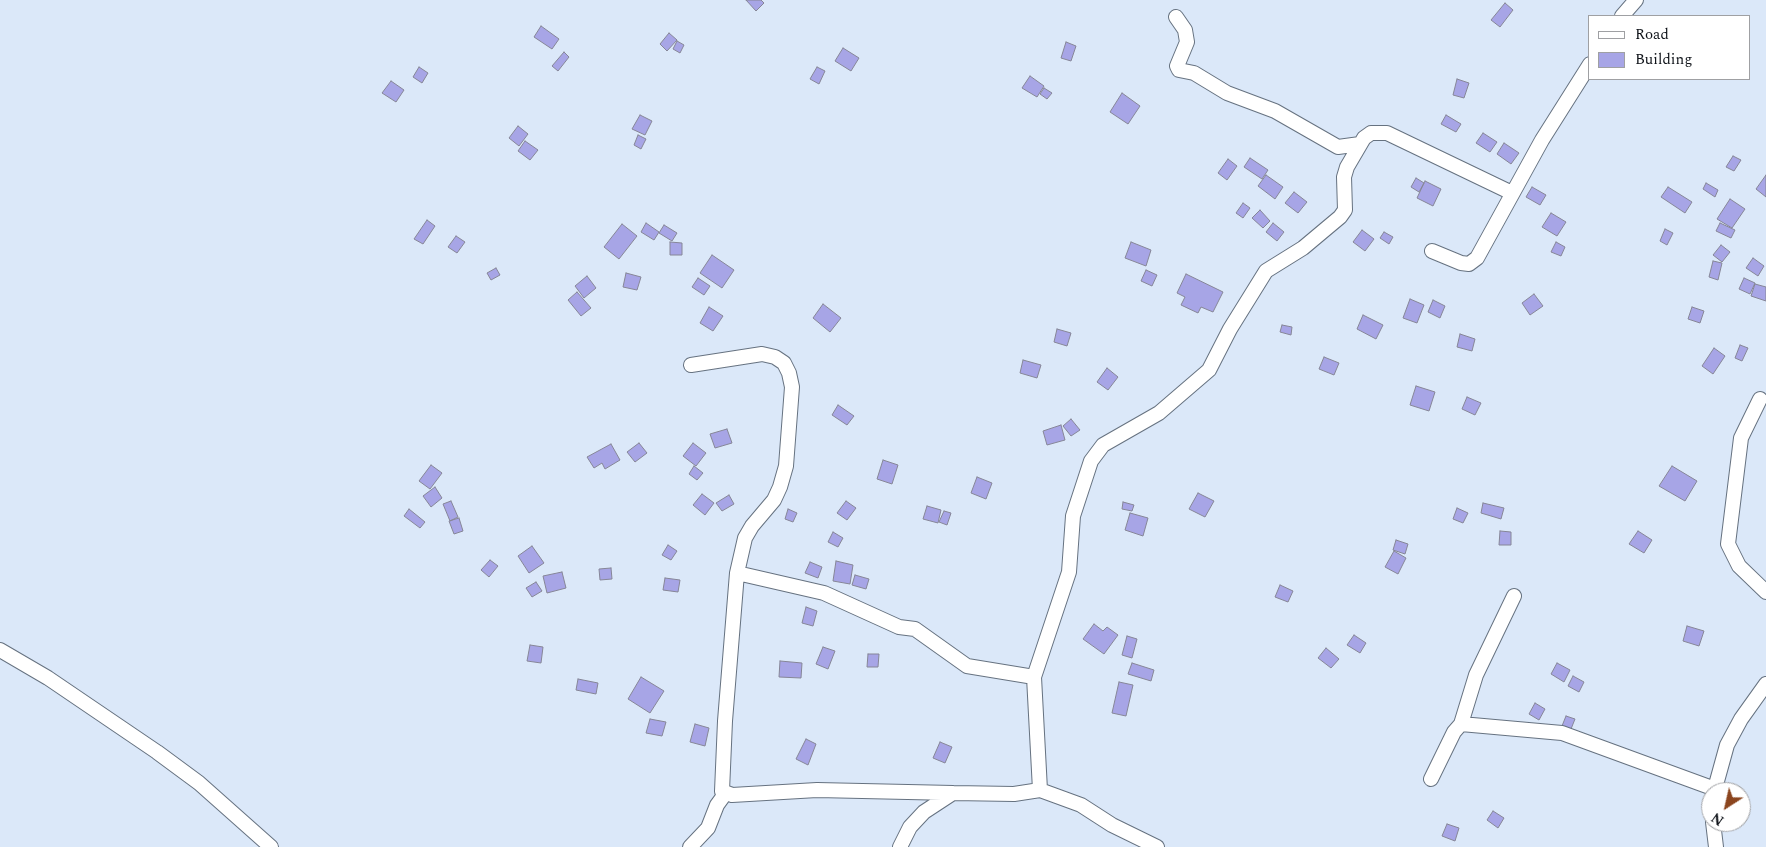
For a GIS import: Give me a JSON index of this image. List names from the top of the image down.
{
  "legend": ["Road", "Building"],
  "north": "bottom left"
}
